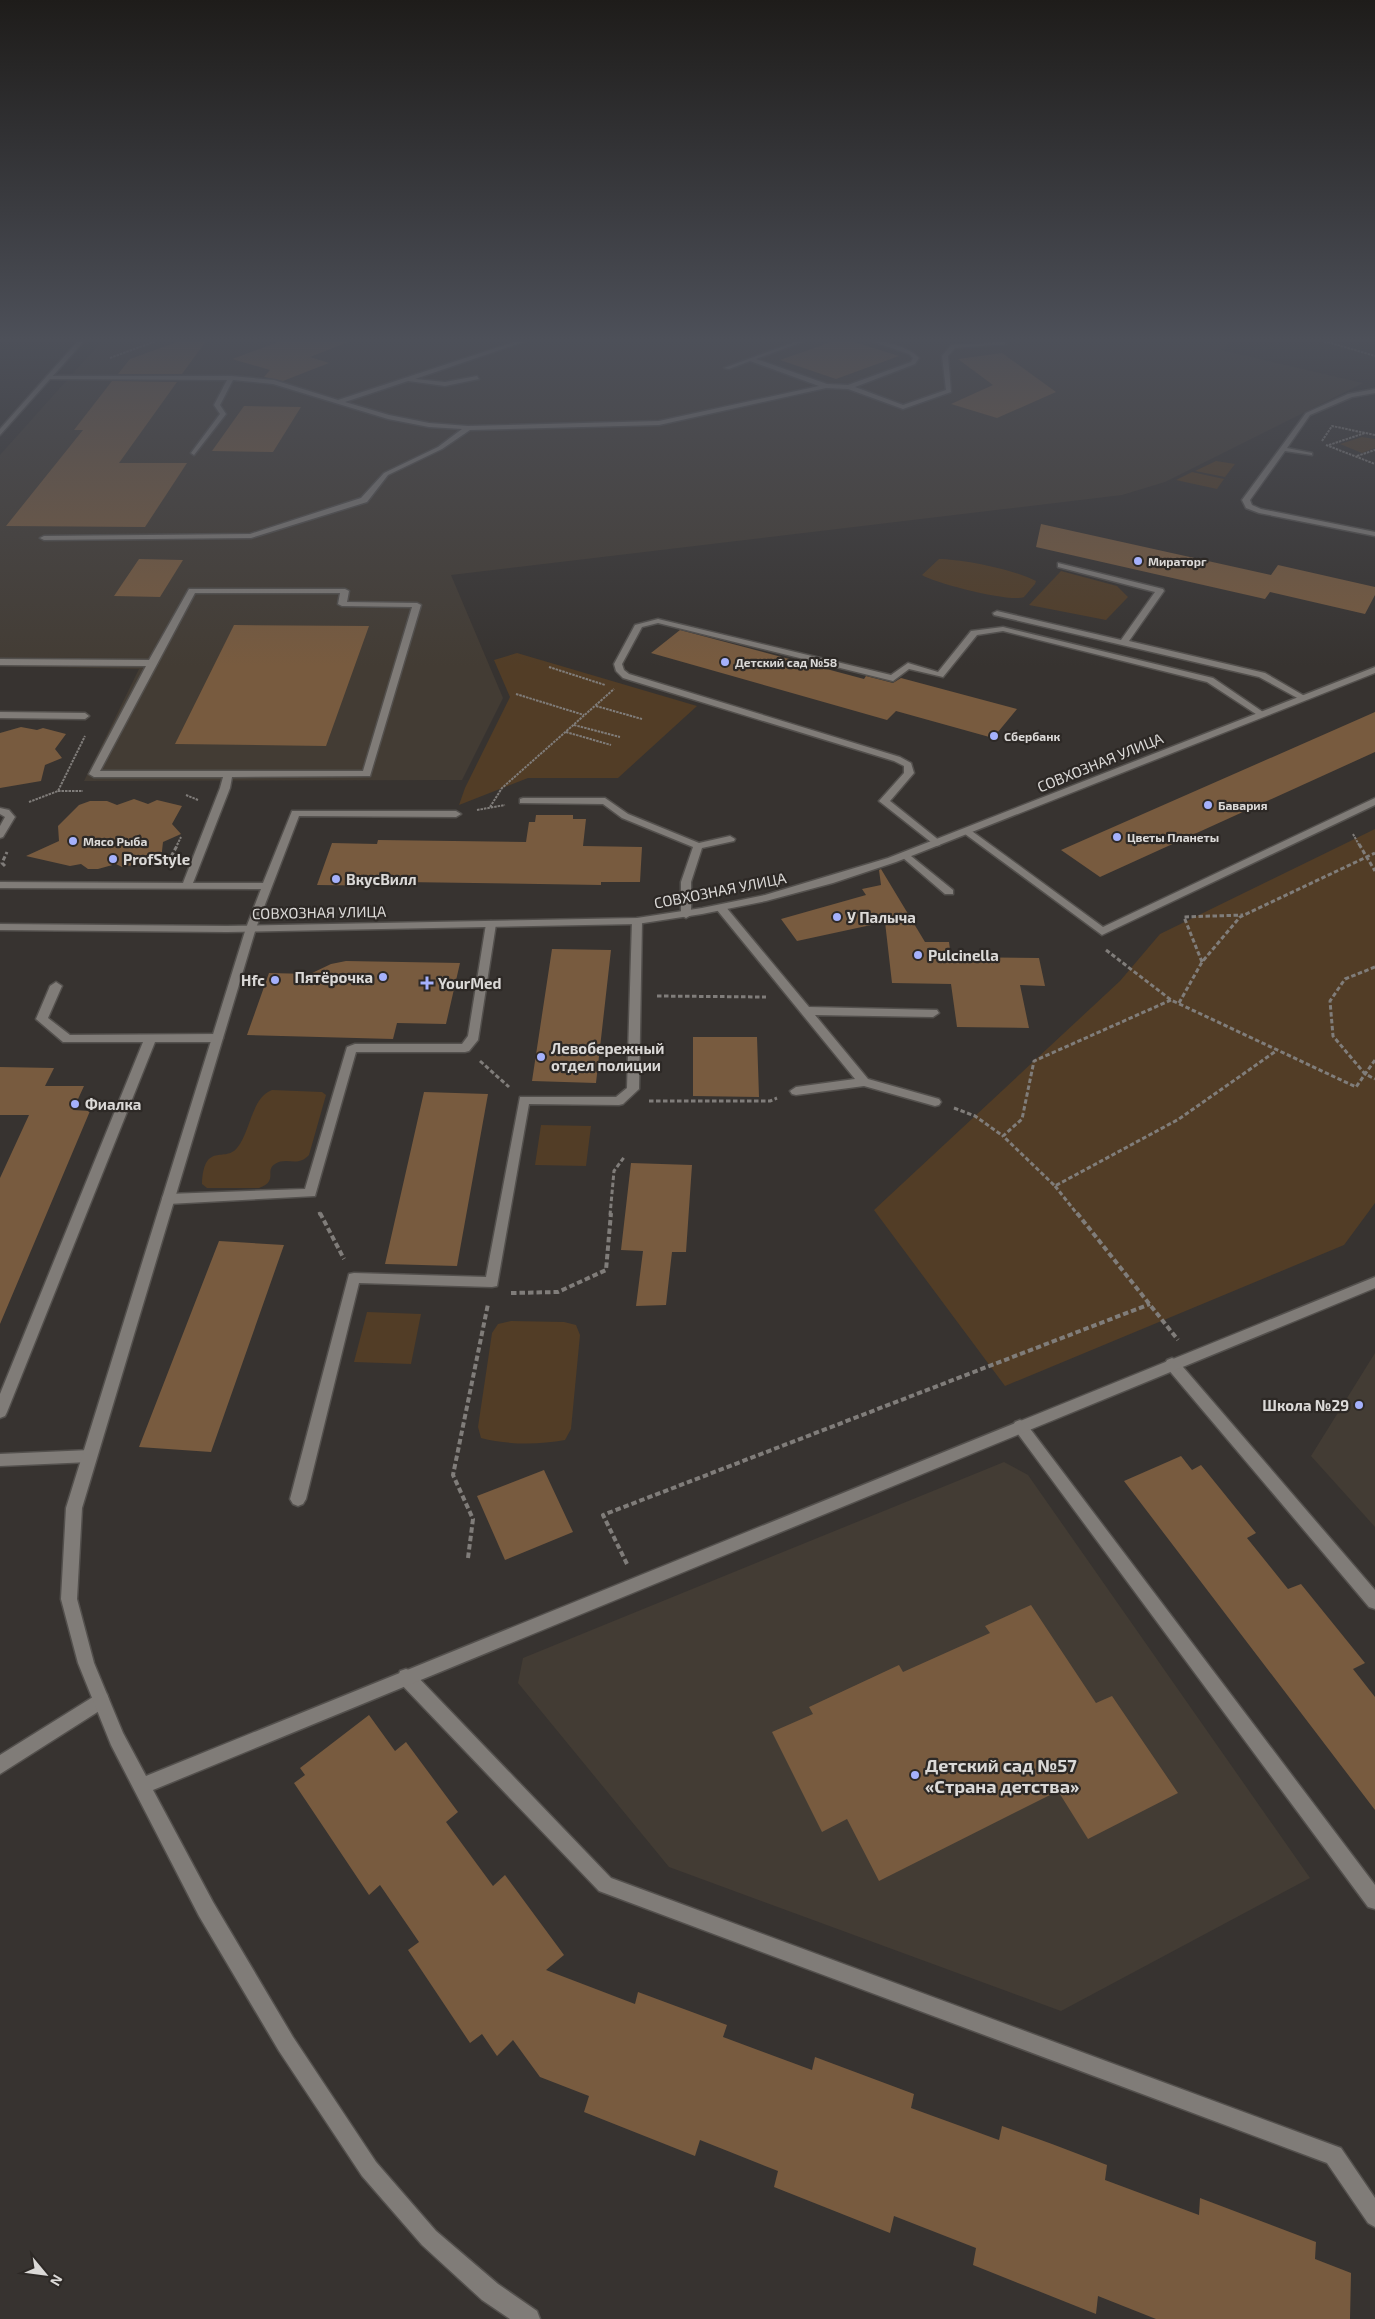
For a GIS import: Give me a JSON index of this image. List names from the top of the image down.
{
  "streets": {
    "street": ["СОВХОЗНАЯ УЛИЦА"]
  },
  "places": {
    "other": [
      "Мираторг",
      "Детский сад №58",
      "Сбербанк",
      "Бавария",
      "Цветы Планеты",
      "Мясо Рыба",
      "ProfStyle",
      "ВкусВилл",
      "У Палыча",
      "Pulcinella",
      "Пятёрочка",
      "Hfc",
      "Левобережный отдел полиции",
      "Фиалка",
      "Школа №29",
      "Детский сад №57 «Страна детства»"
    ],
    "health": ["YourMed"]
  },
  "north": "bottom right"
}
